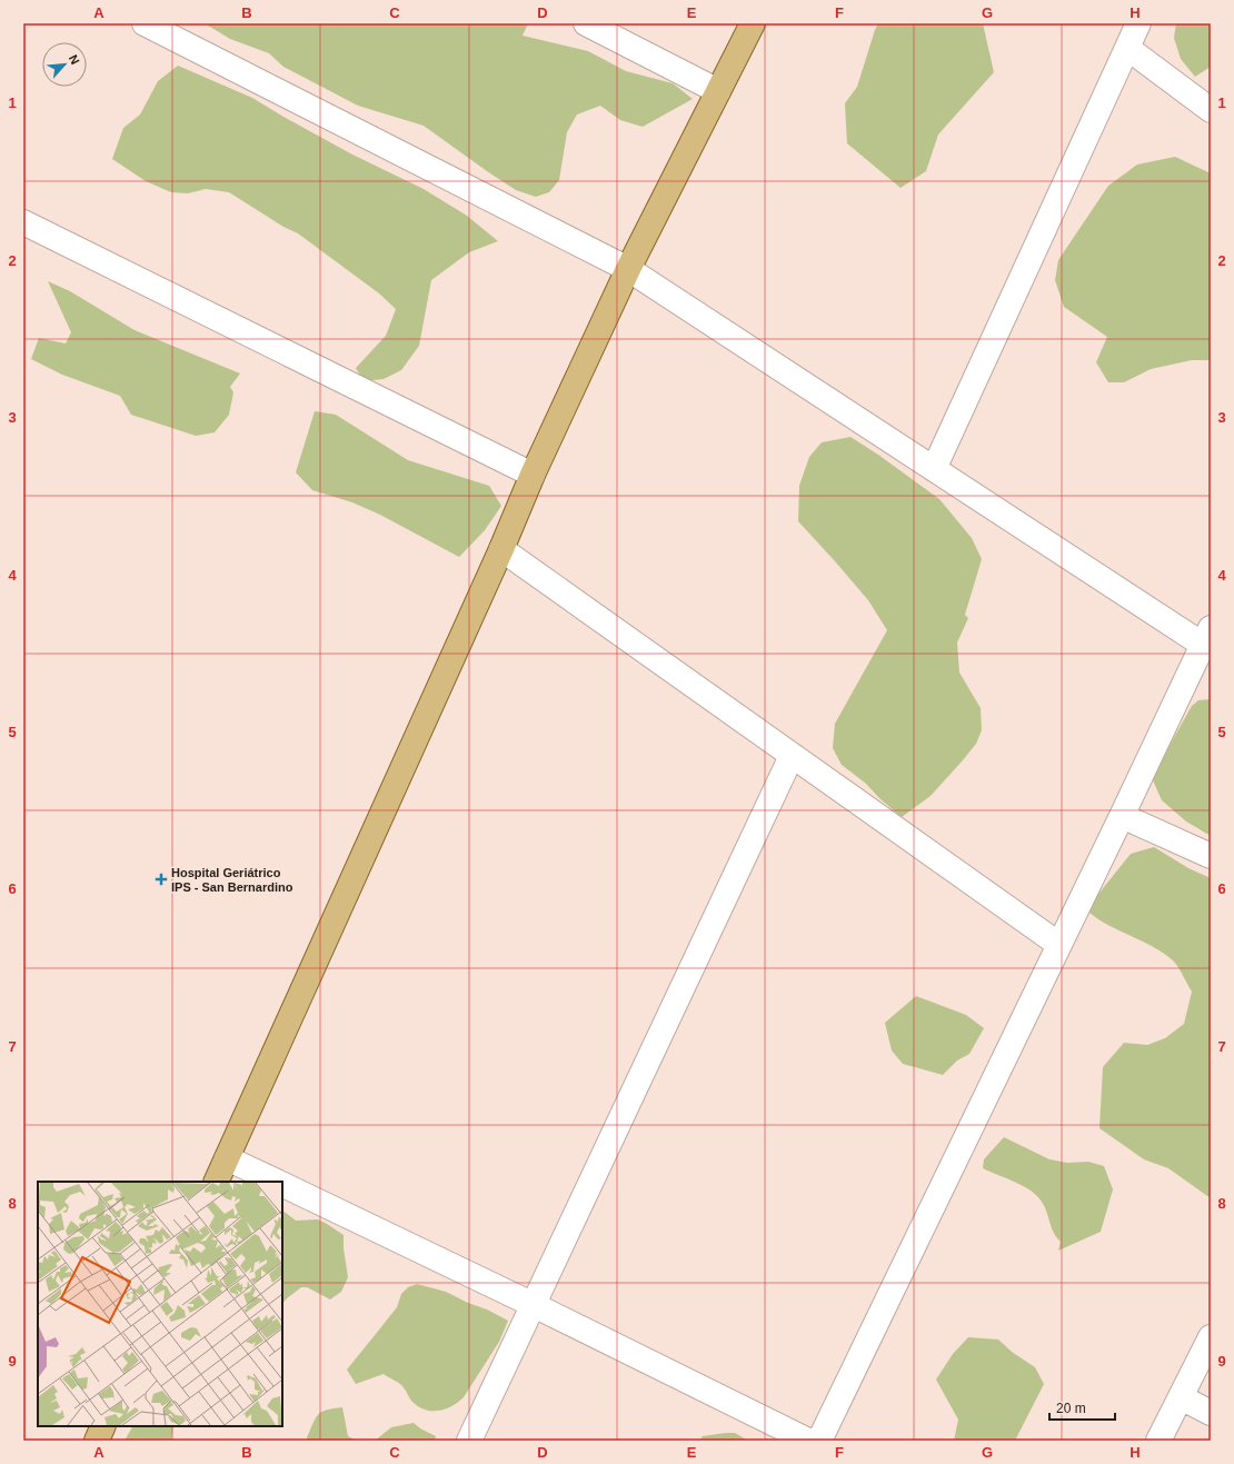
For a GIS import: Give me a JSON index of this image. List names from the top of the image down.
{
  "places": {
    "health": ["Hospital Geriátrico IPS - San Bernardino"]
  },
  "scale_bar": "20 m",
  "north": "top right",
  "grid": {
    "columns": [
      "A",
      "B",
      "C",
      "D",
      "E",
      "F",
      "G",
      "H"
    ],
    "rows": [
      "1",
      "2",
      "3",
      "4",
      "5",
      "6",
      "7",
      "8",
      "9"
    ]
  }
}
